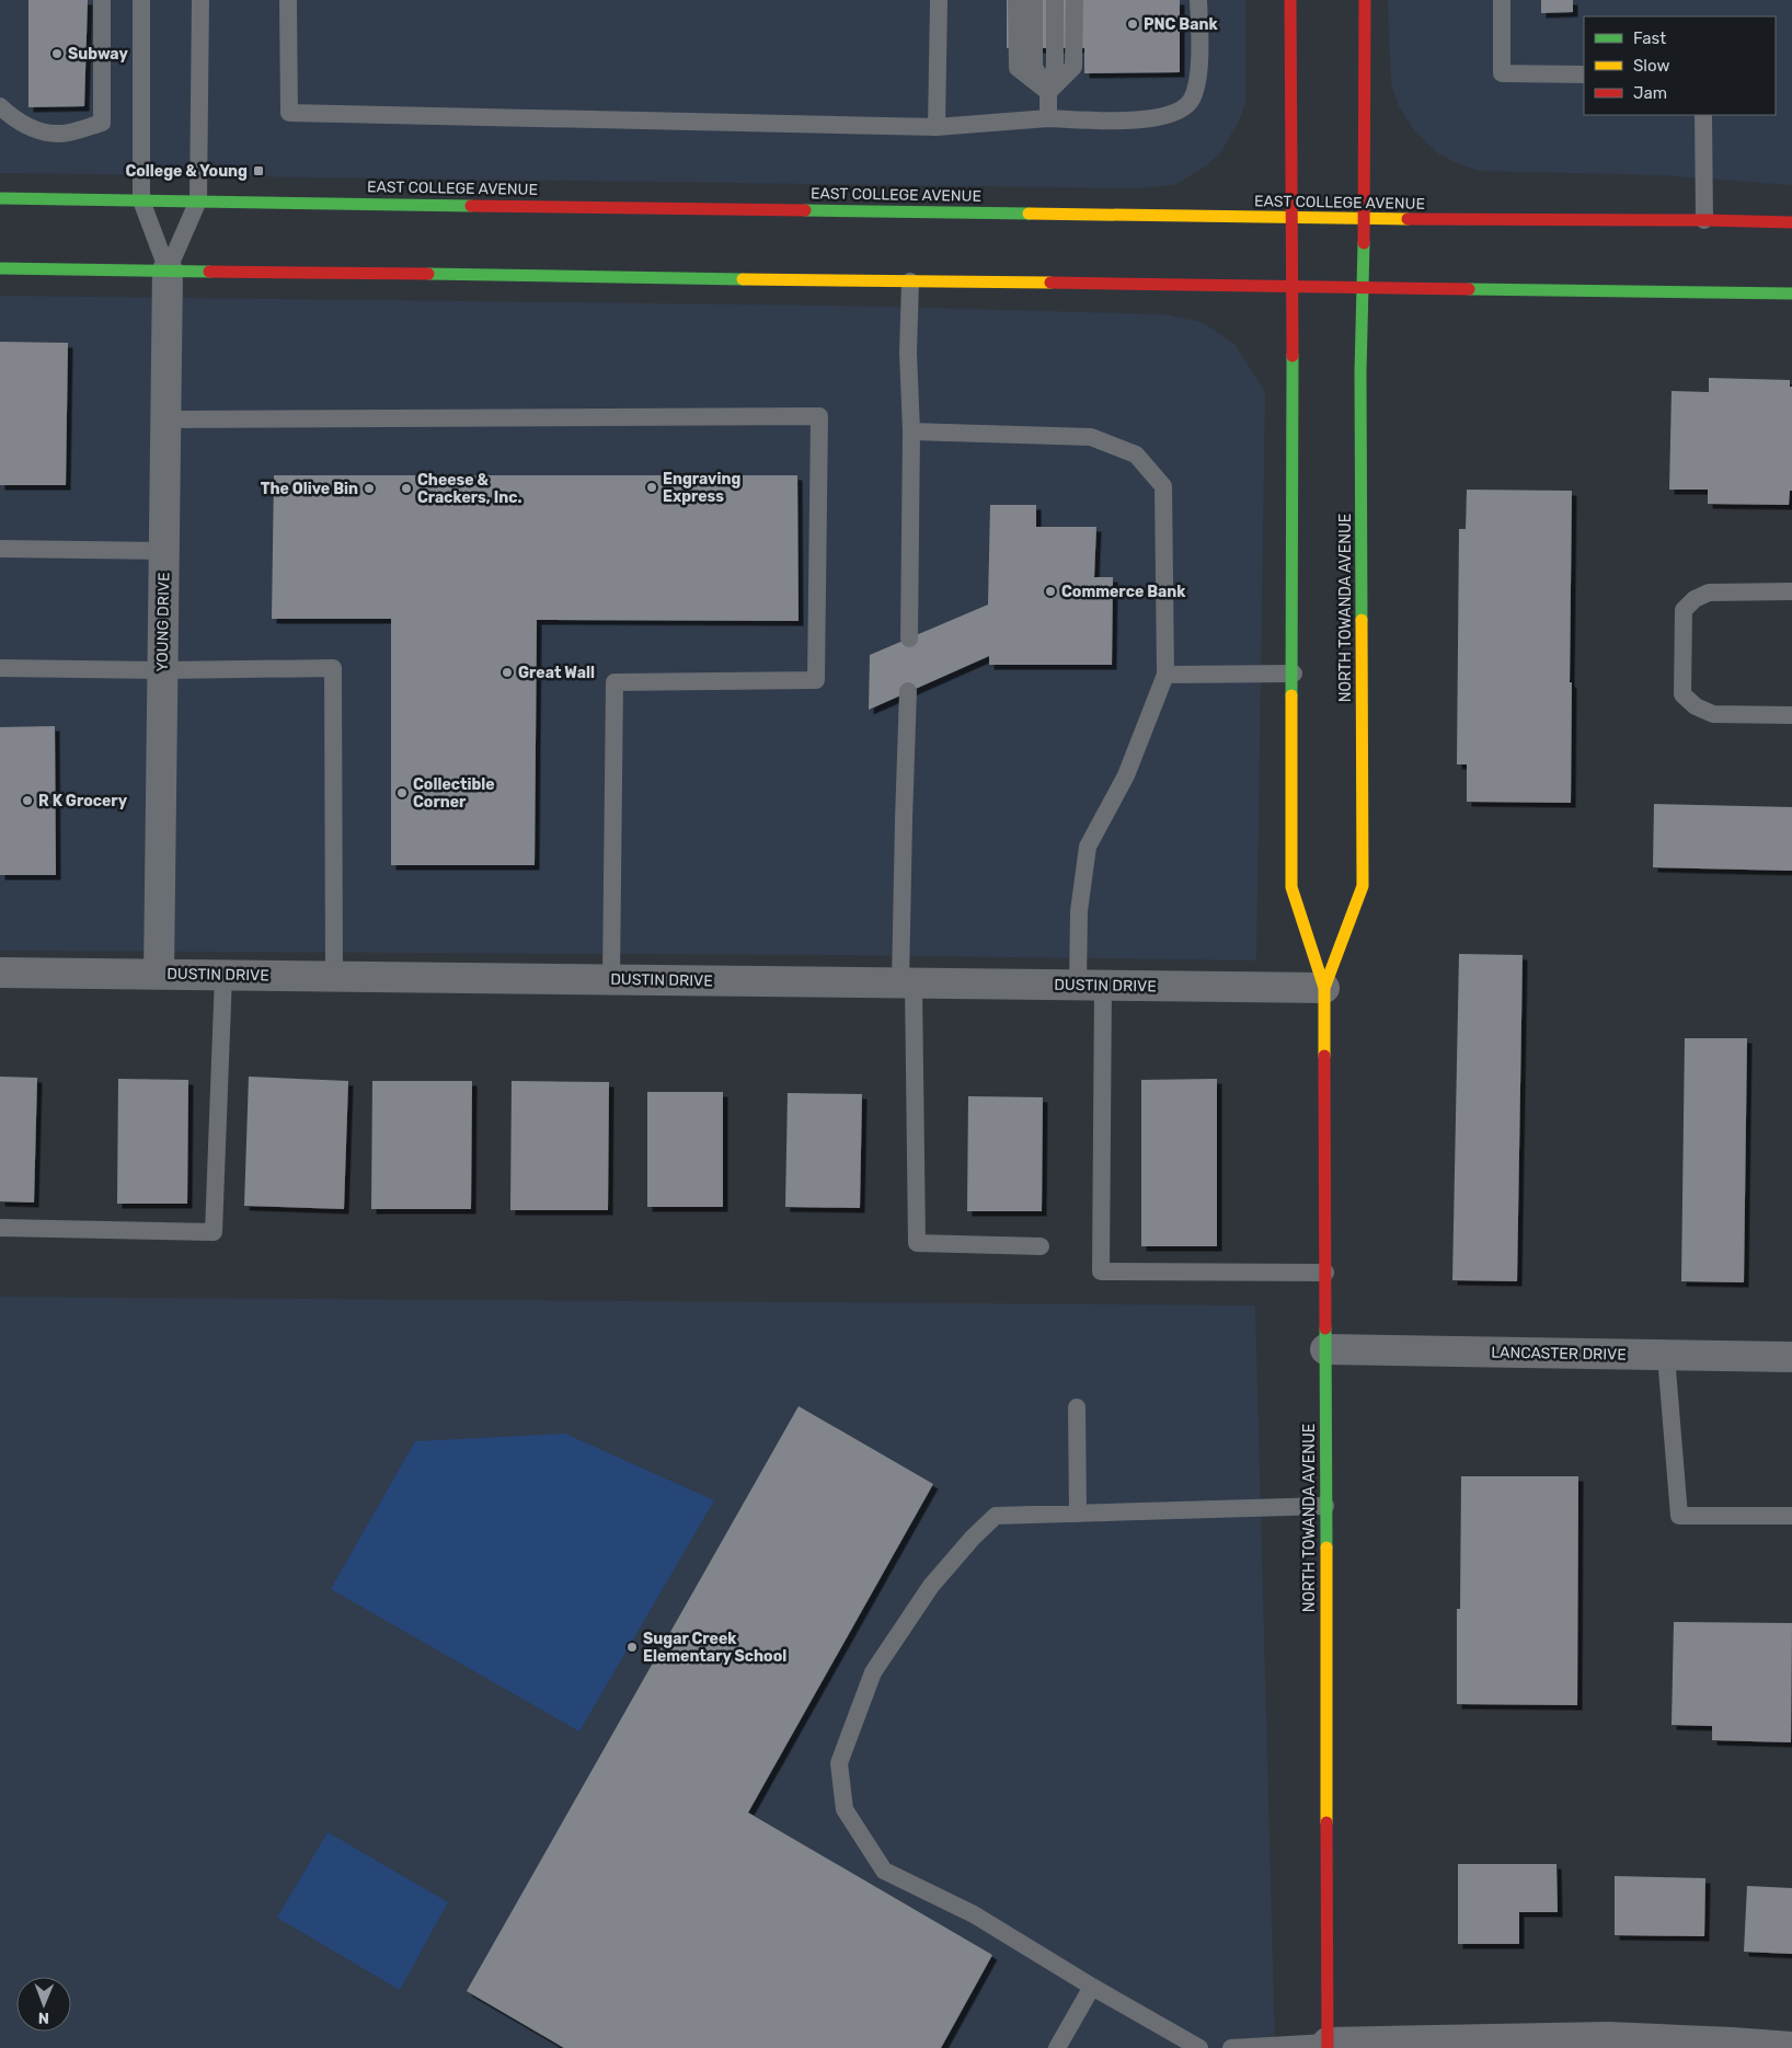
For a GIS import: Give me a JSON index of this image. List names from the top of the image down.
{
  "streets": {
    "main road": ["EAST COLLEGE AVENUE", "NORTH TOWANDA AVENUE"],
    "street": ["YOUNG DRIVE", "DUSTIN DRIVE", "LANCASTER DRIVE"]
  },
  "crossings": [
    ["EAST COLLEGE AVENUE", "NORTH TOWANDA AVENUE"],
    ["NORTH TOWANDA AVENUE", "DUSTIN DRIVE"],
    ["NORTH TOWANDA AVENUE", "LANCASTER DRIVE"],
    ["YOUNG DRIVE", "DUSTIN DRIVE"]
  ],
  "places": {
    "other": [
      "PNC Bank",
      "Subway",
      "Engraving Express",
      "The Olive Bin",
      "Cheese & Crackers, Inc.",
      "Commerce Bank",
      "Great Wall",
      "Collectible Corner",
      "R K Grocery",
      "Sugar Creek Elementary School"
    ],
    "transit": ["College & Young"]
  },
  "legend": ["Fast", "Slow", "Jam"],
  "north": "bottom"
}
